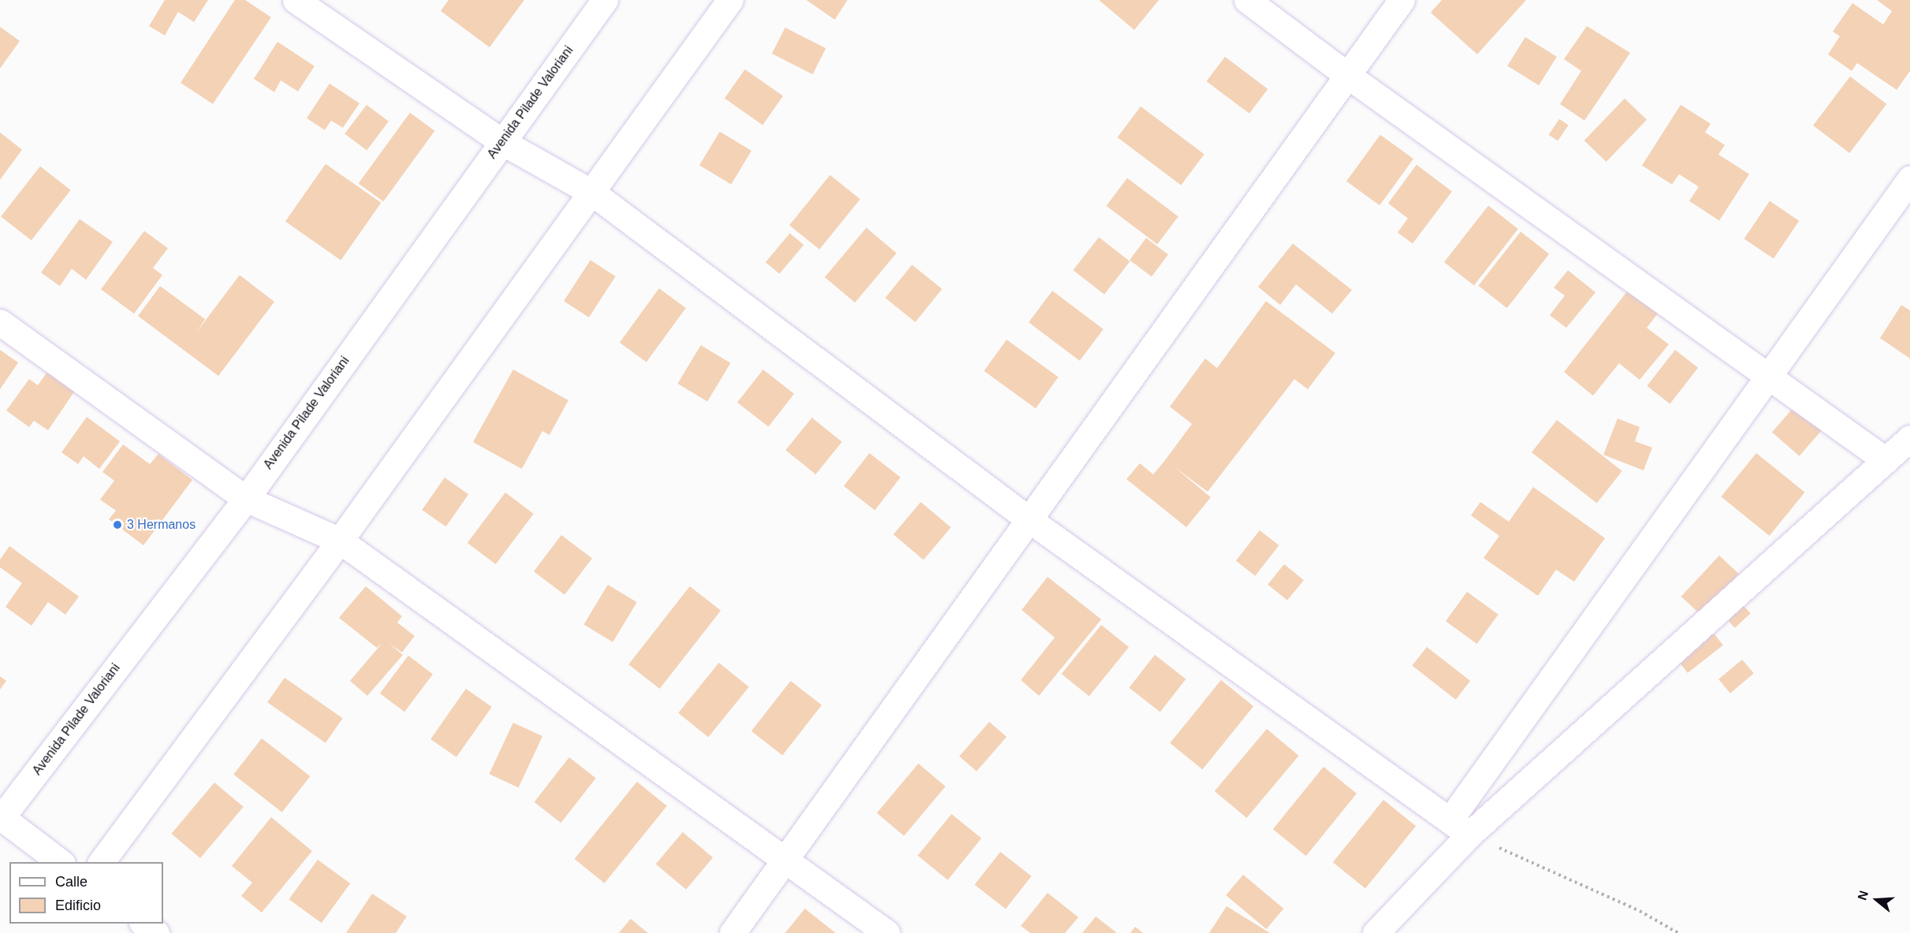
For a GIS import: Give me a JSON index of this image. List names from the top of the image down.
{
  "streets": {
    "street": ["Avenida Pilade Valoriani"]
  },
  "places": ["3 Hermanos"],
  "legend": ["Calle", "Edificio"],
  "north": "left"
}
